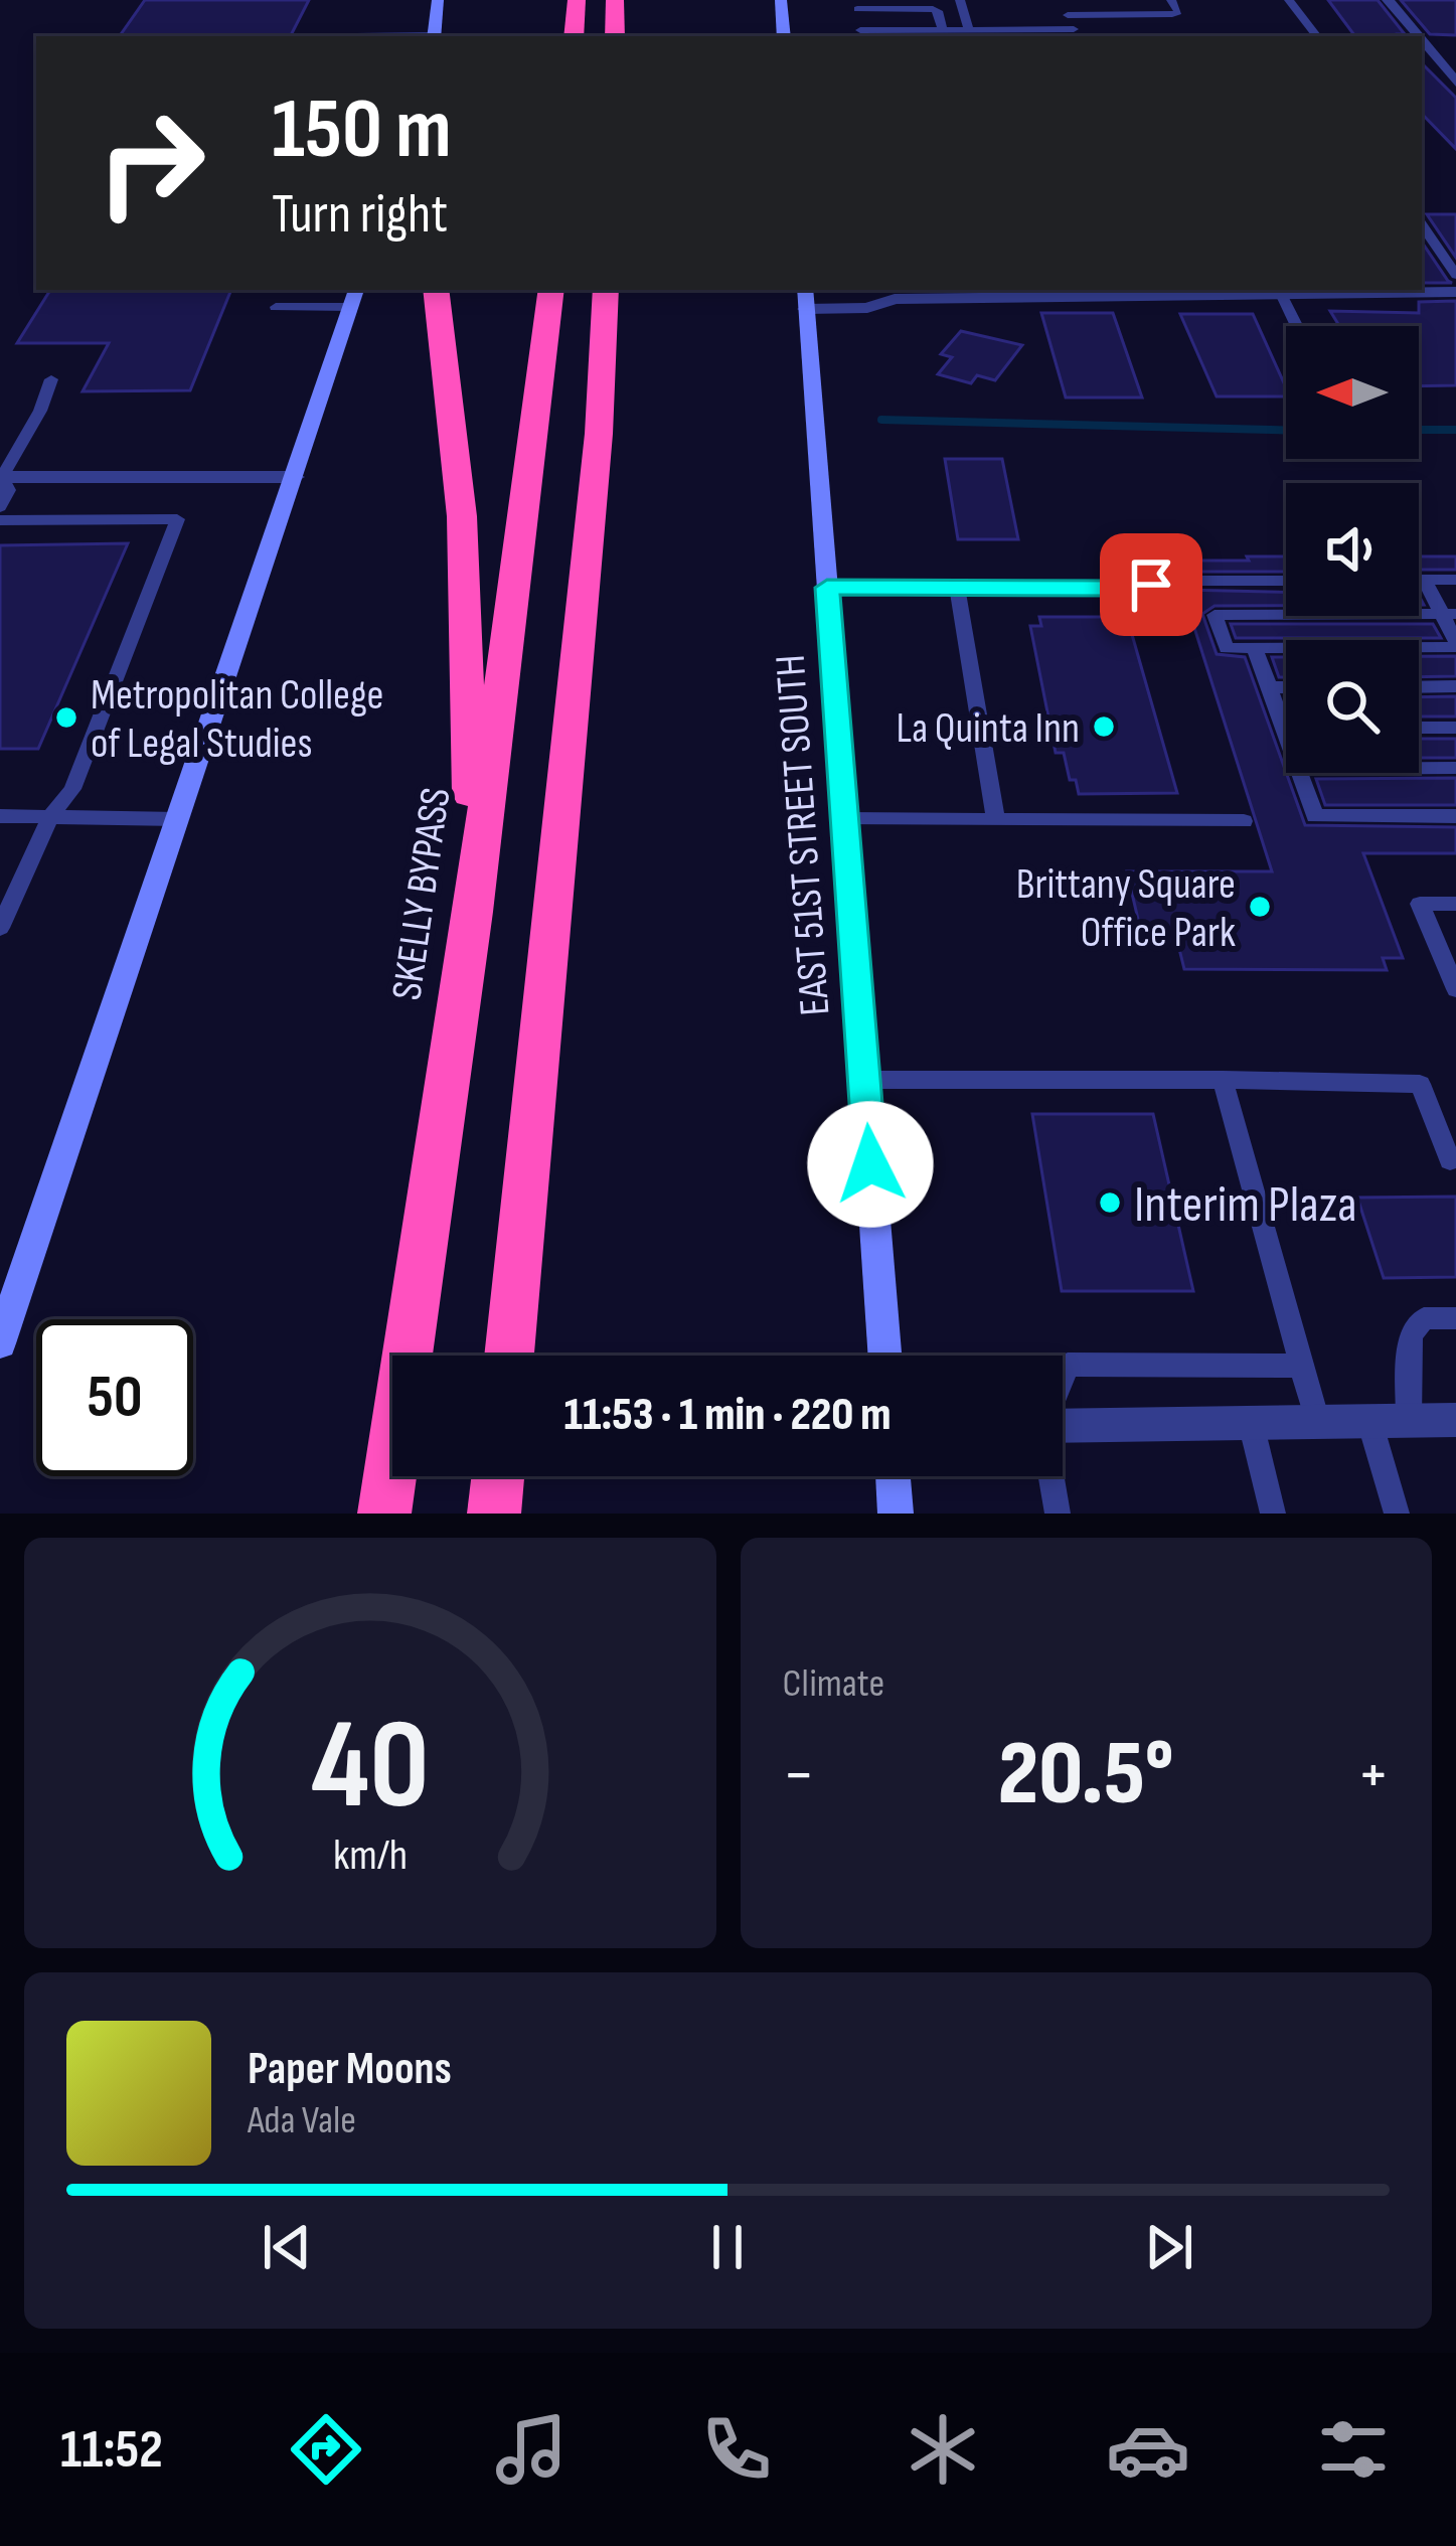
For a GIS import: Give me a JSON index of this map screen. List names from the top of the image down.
{
  "streets": {
    "highway": ["SKELLY BYPASS"],
    "main road": ["EAST 51ST STREET SOUTH"]
  },
  "places": [
    "Metropolitan College of Legal Studies",
    "La Quinta Inn",
    "Brittany Square Office Park",
    "Interim Plaza"
  ],
  "north": "left",
  "page": {
    "turn": ["150 m", "Turn right"],
    "limit": "50",
    "trip": "11:53 · 1 min · 220 m",
    "tile": "Climate",
    "heat": ["−", "20.5°", "+"],
    "song": ["Paper Moons", "Ada Vale"],
    "tabs": "11:52",
    "gauge": ["40", "km/h"]
  }
}
